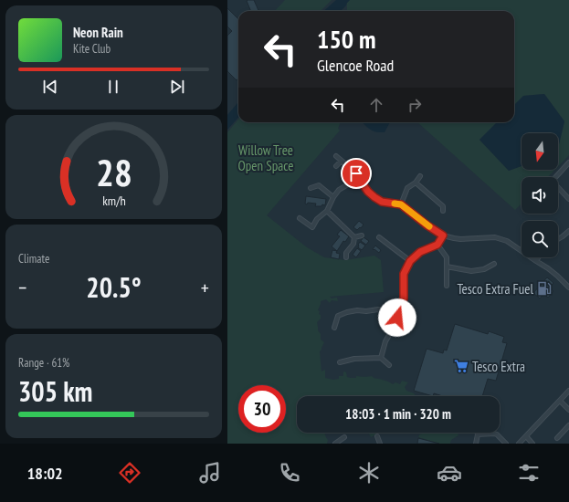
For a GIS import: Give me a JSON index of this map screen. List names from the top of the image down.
{
  "parks": ["Willow Tree Open Space"],
  "places": {
    "fuel station": ["Tesco Extra Fuel"],
    "supermarket": ["Tesco Extra"]
  },
  "north": "bottom",
  "page": {
    "turn": ["150 m", "Glencoe Road"],
    "song": ["Neon Rain", "Kite Club"],
    "tile": [
      "Climate",
      ["Range · 61%", "305 km"]
    ],
    "heat": ["−", "20.5°", "+"],
    "limit": "30",
    "trip": "18:03 · 1 min · 320 m",
    "tabs": "18:02",
    "gauge": ["28", "km/h"]
  }
}
